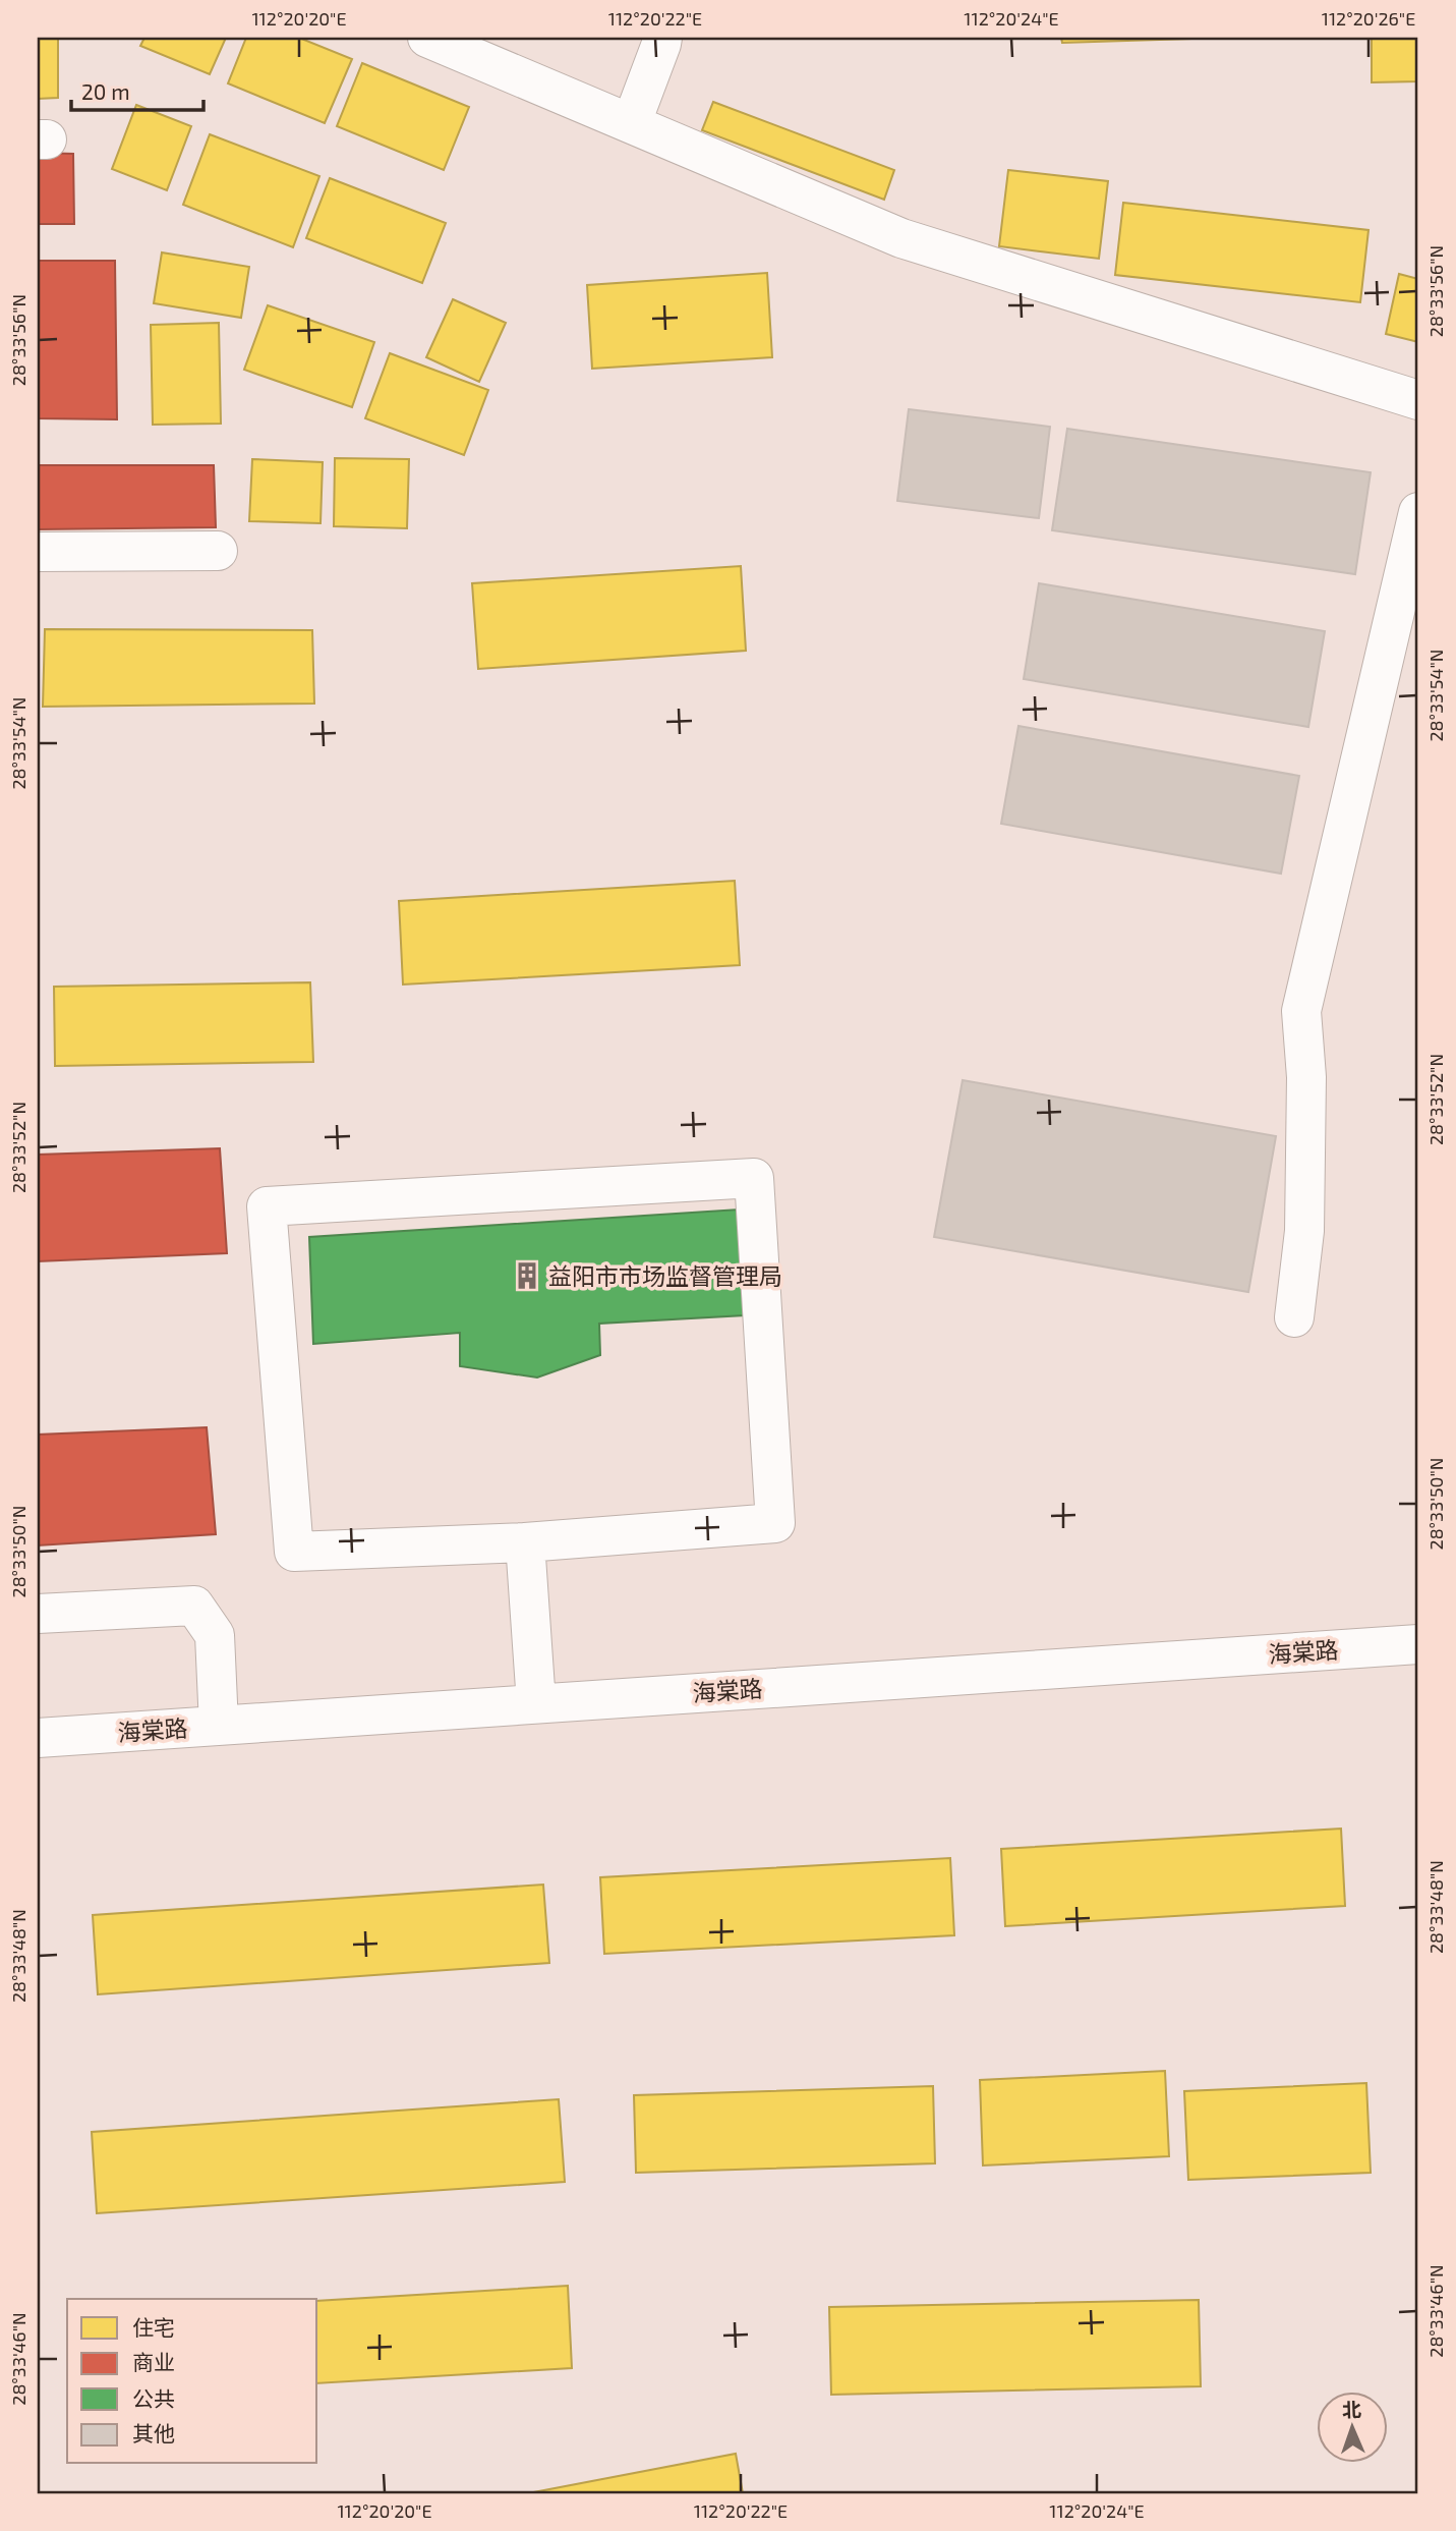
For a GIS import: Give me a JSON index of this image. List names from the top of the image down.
{
  "streets": {
    "street": ["海棠路"]
  },
  "places": {
    "building": ["益阳市市场监督管理局"]
  },
  "legend": [
    "住宅",
    "商业",
    "公共",
    "其他"
  ],
  "scale_bar": "20 m",
  "north": "top",
  "coordinates": [
    "112°20'20\"E",
    "112°20'22\"E",
    "112°20'24\"E",
    "112°20'26\"E",
    "28°33'56\"N",
    "28°33'54\"N",
    "28°33'52\"N",
    "28°33'50\"N",
    "28°33'48\"N",
    "28°33'46\"N"
  ]
}
